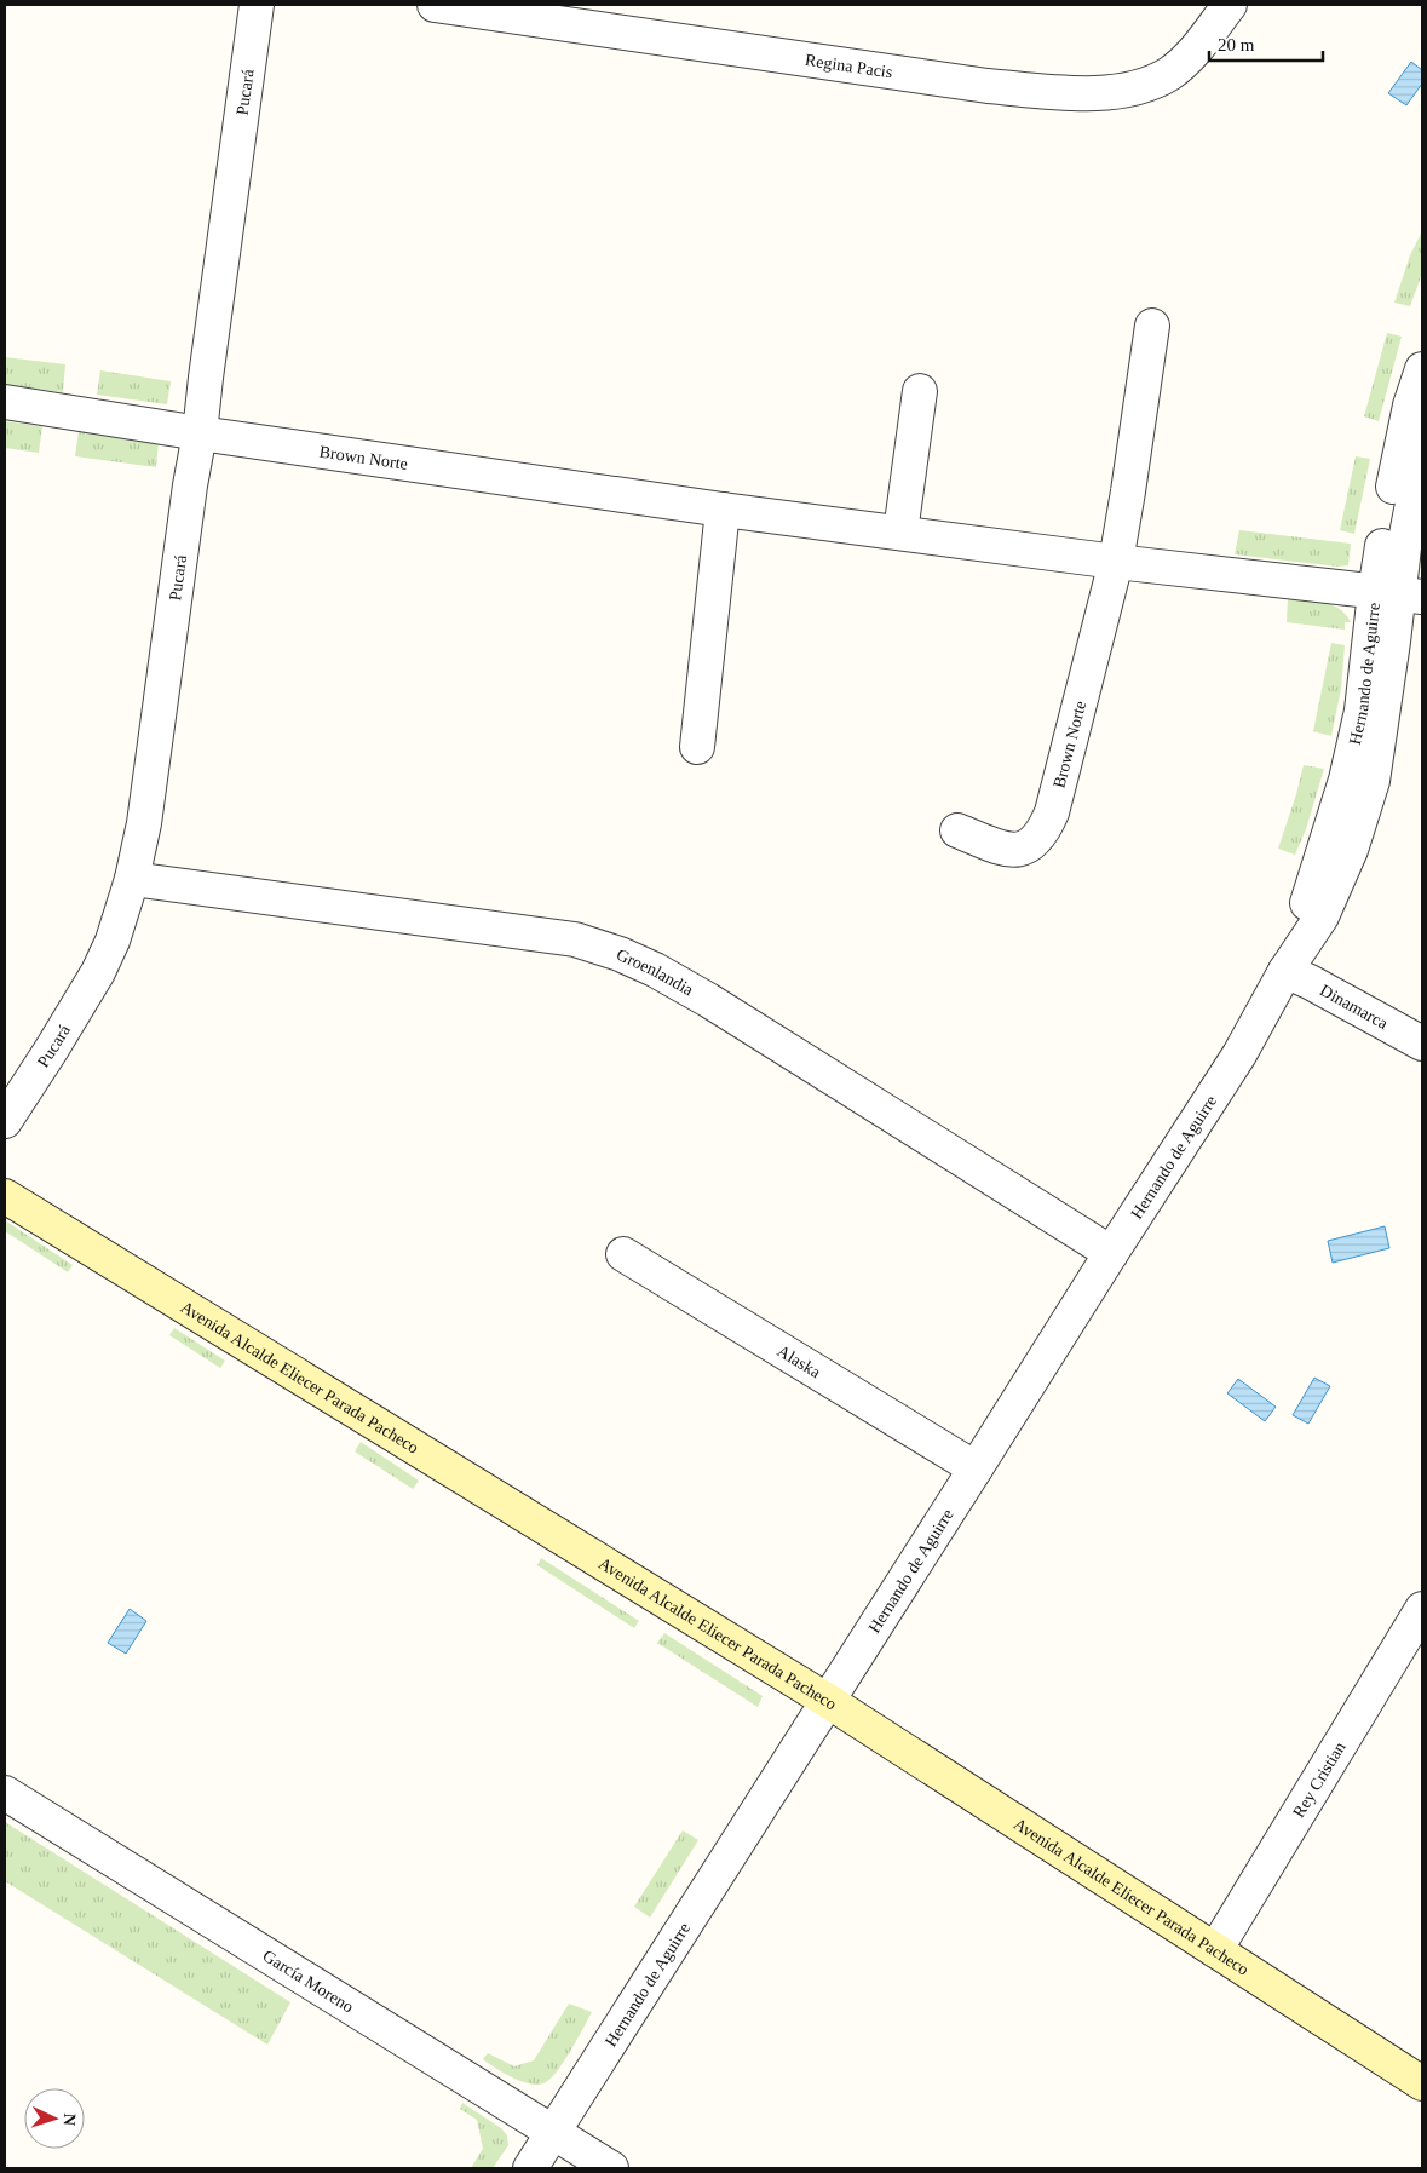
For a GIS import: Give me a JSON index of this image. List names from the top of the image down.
{
  "streets": {
    "main road": ["Avenida Alcalde Eliecer Parada Pacheco"],
    "street": [
      "Regina Pacis",
      "Pucará",
      "Brown Norte",
      "Hernando de Aguirre",
      "Groenlandia",
      "Dinamarca",
      "Alaska",
      "Rey Cristian",
      "García Moreno"
    ]
  },
  "crossings": [
    ["Pucará", "Brown Norte"],
    ["Pucará", "Groenlandia"],
    ["Brown Norte", "Hernando de Aguirre"],
    ["Hernando de Aguirre", "Groenlandia"],
    ["Hernando de Aguirre", "Dinamarca"],
    ["Hernando de Aguirre", "Alaska"],
    ["Hernando de Aguirre", "Avenida Alcalde Eliecer Parada Pacheco"],
    ["Hernando de Aguirre", "García Moreno"],
    ["Avenida Alcalde Eliecer Parada Pacheco", "Rey Cristian"]
  ],
  "scale_bar": "20 m",
  "north": "right"
}
